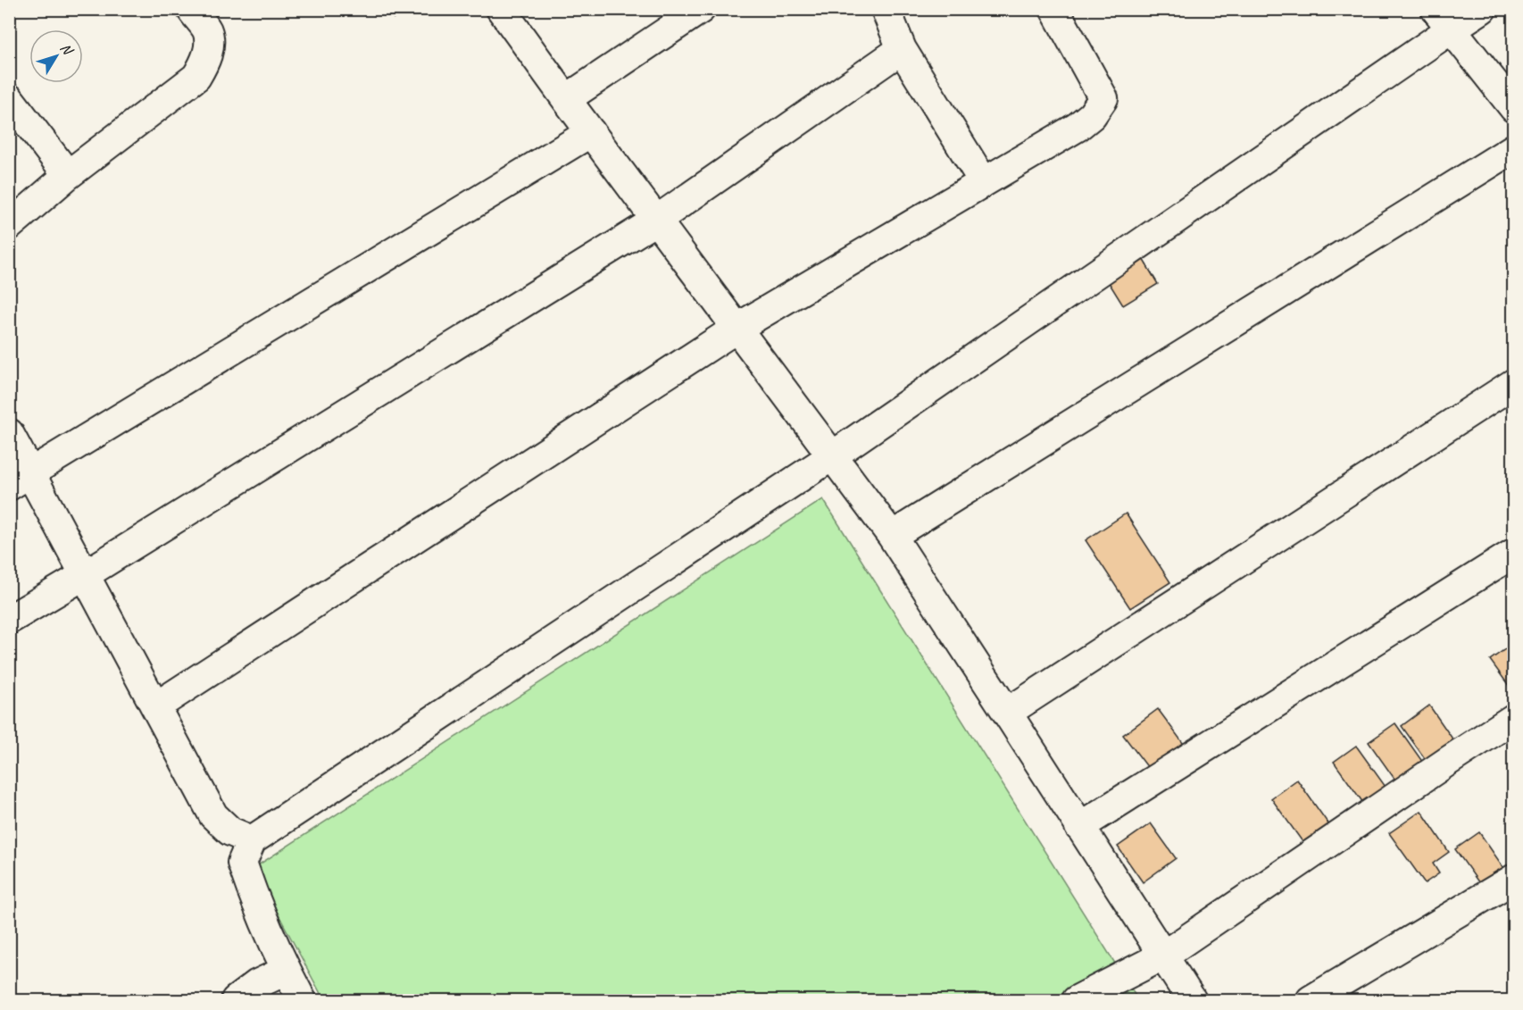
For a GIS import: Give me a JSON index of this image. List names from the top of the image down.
{
  "north": "top right"
}
